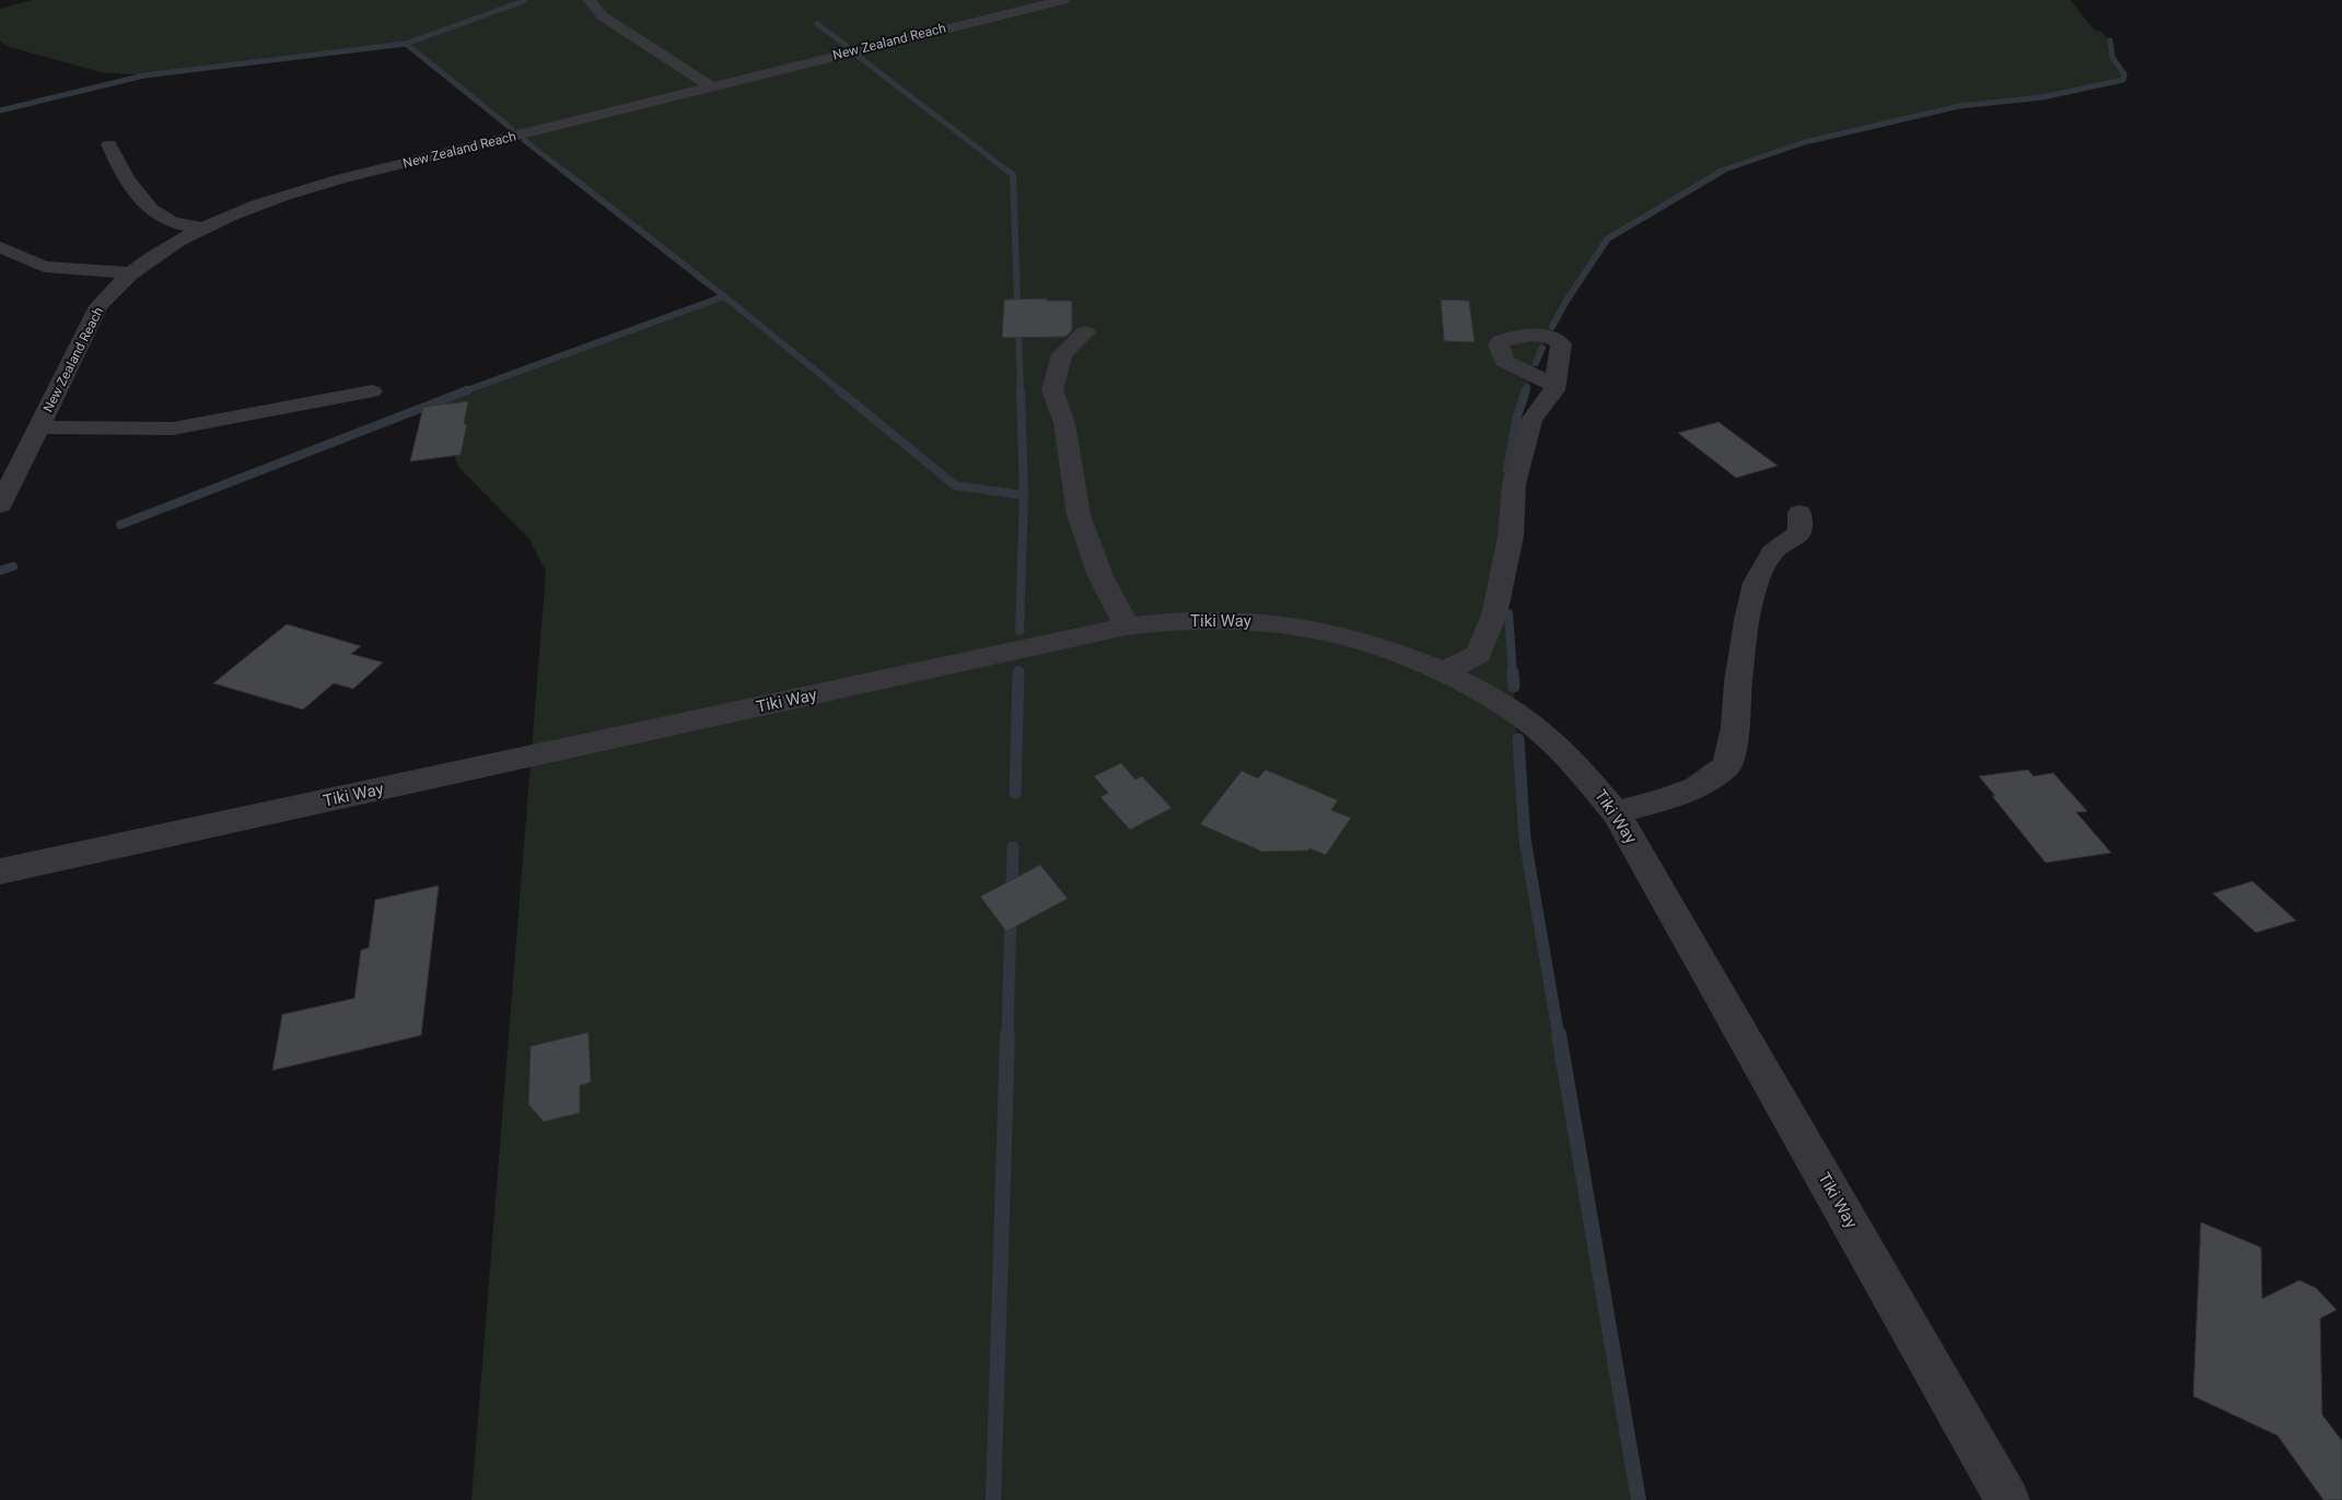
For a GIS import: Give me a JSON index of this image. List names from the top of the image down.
{
  "streets": {
    "street": ["New Zealand Reach", "Tiki Way"]
  }
}
